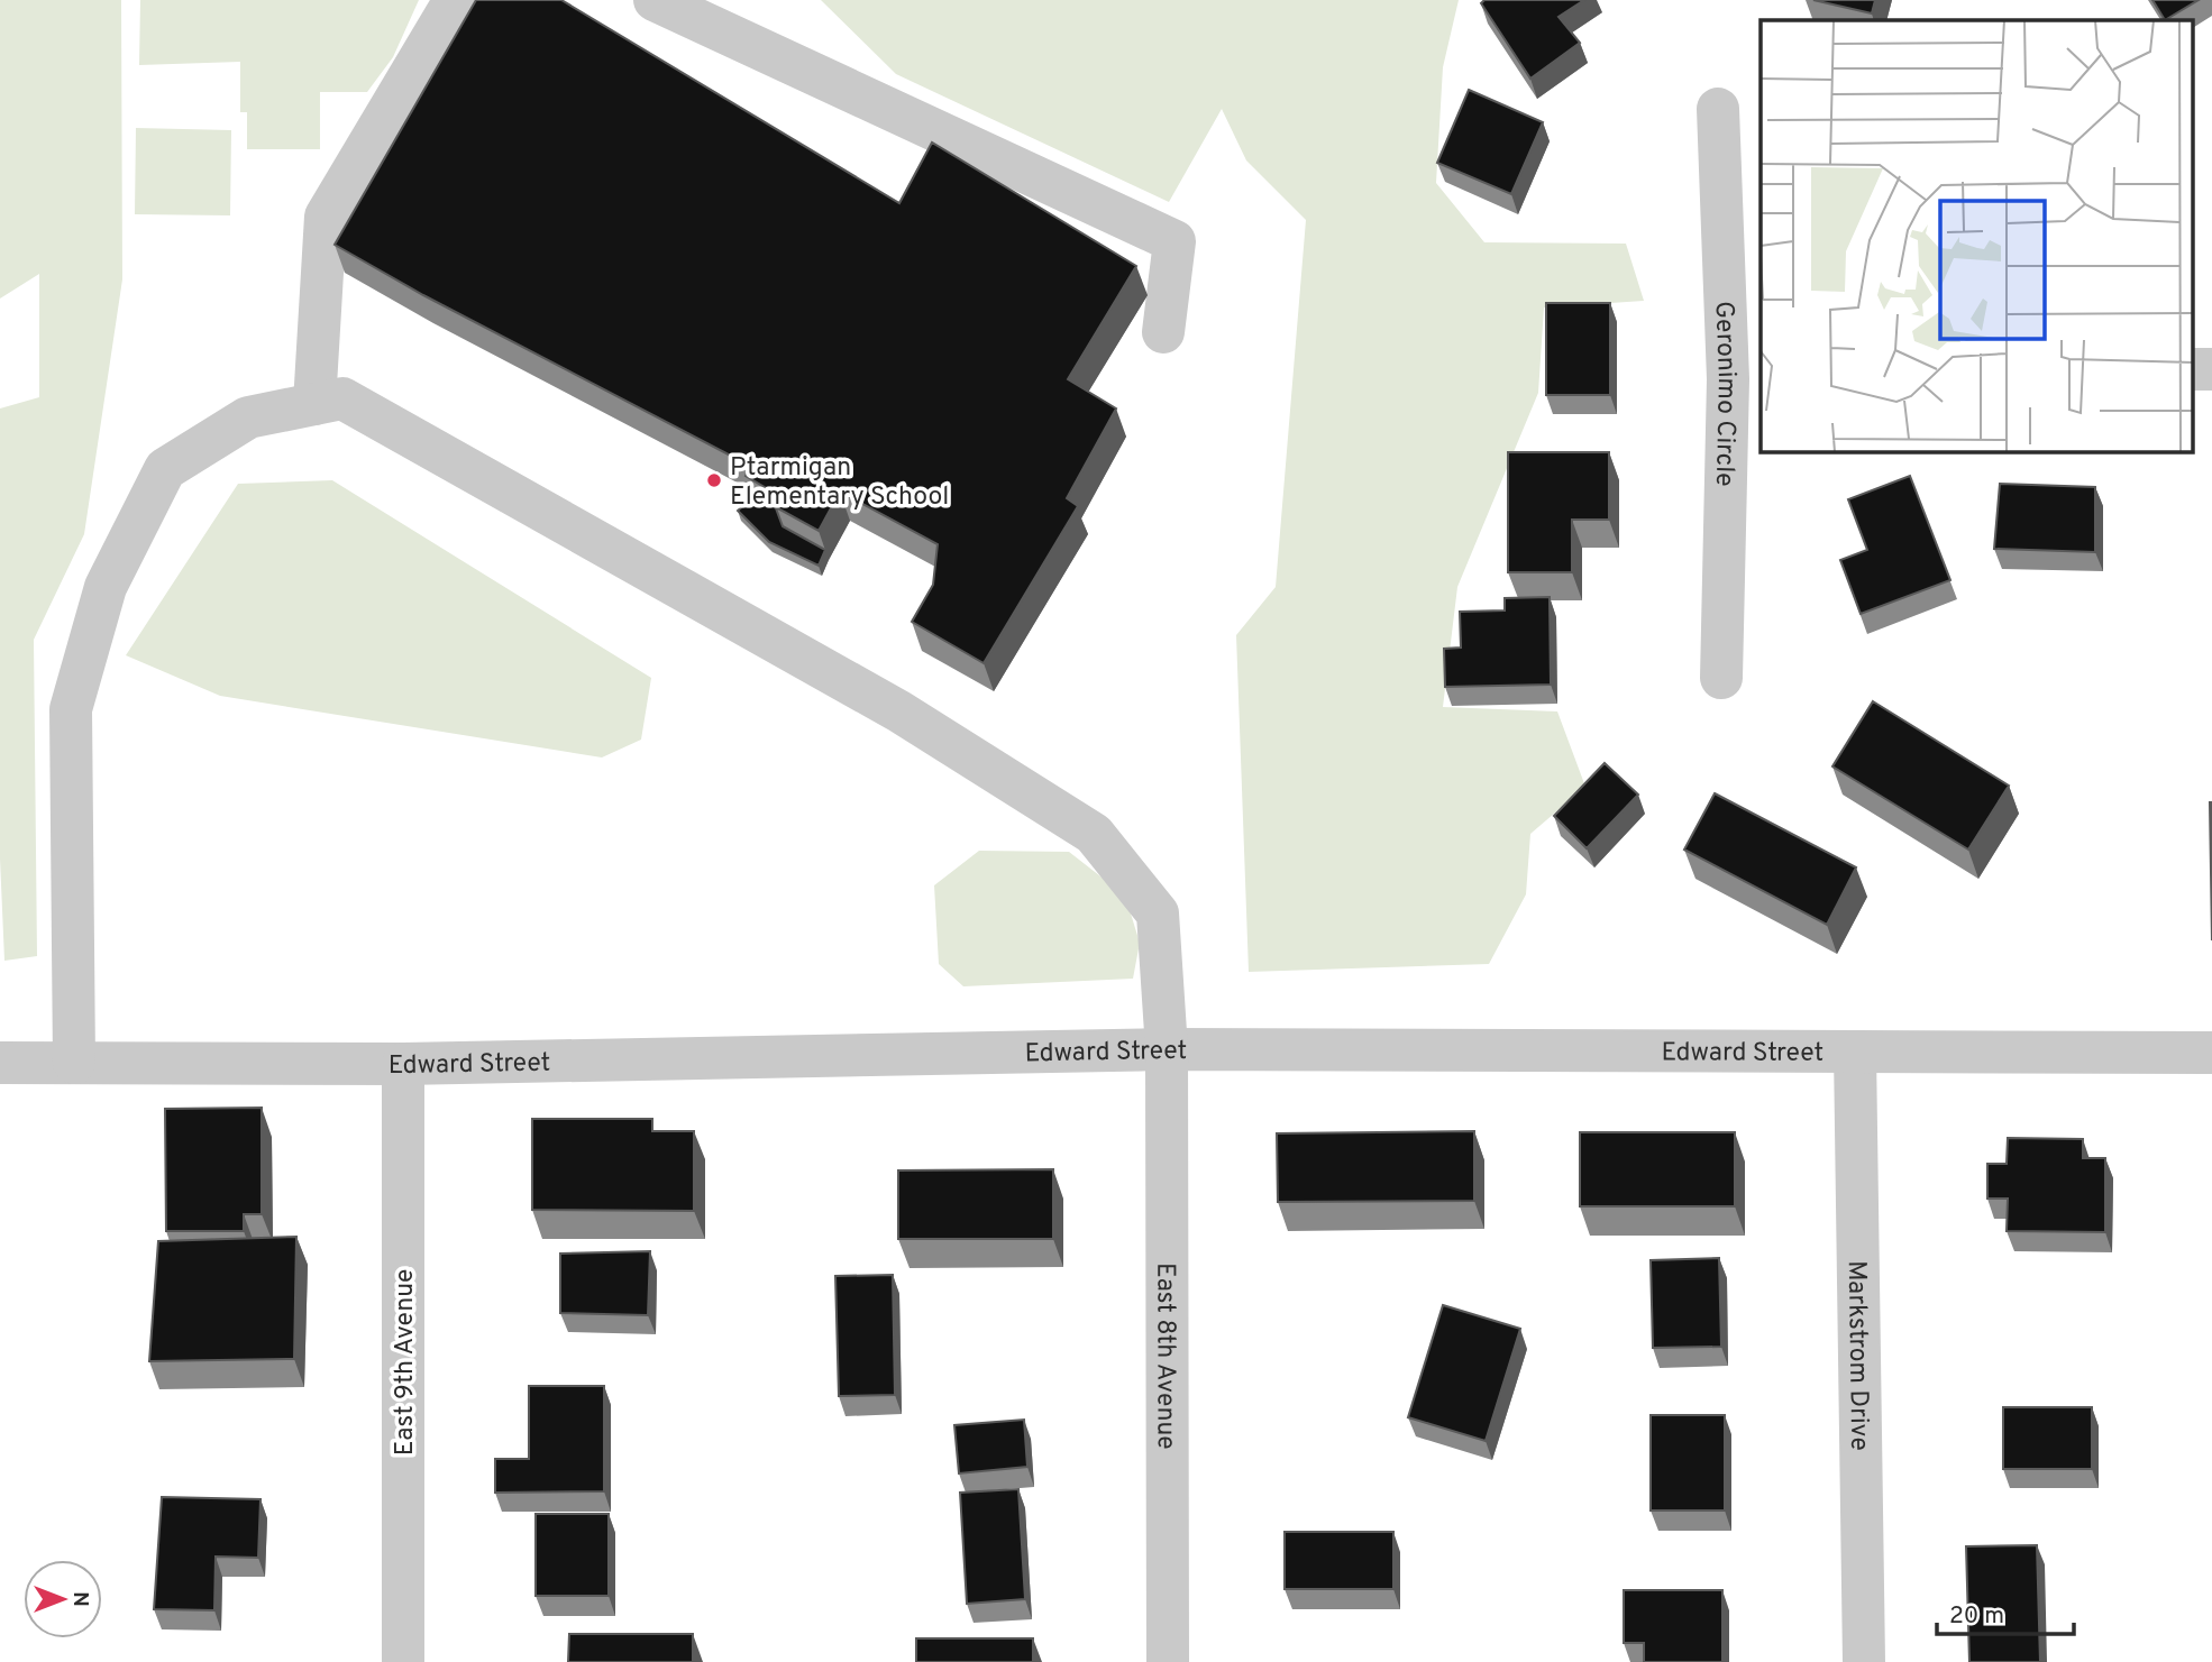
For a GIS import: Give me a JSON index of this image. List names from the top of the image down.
{
  "streets": {
    "street": [
      "Geronimo Circle",
      "Edward Street",
      "East 8th Avenue",
      "Markstrom Drive",
      "East 9th Avenue"
    ]
  },
  "crossings": [
    ["Edward Street", "East 8th Avenue"],
    ["Edward Street", "Markstrom Drive"],
    ["Edward Street", "East 9th Avenue"]
  ],
  "places": ["Ptarmigan Elementary School"],
  "scale_bar": "20 m",
  "north": "right"
}
